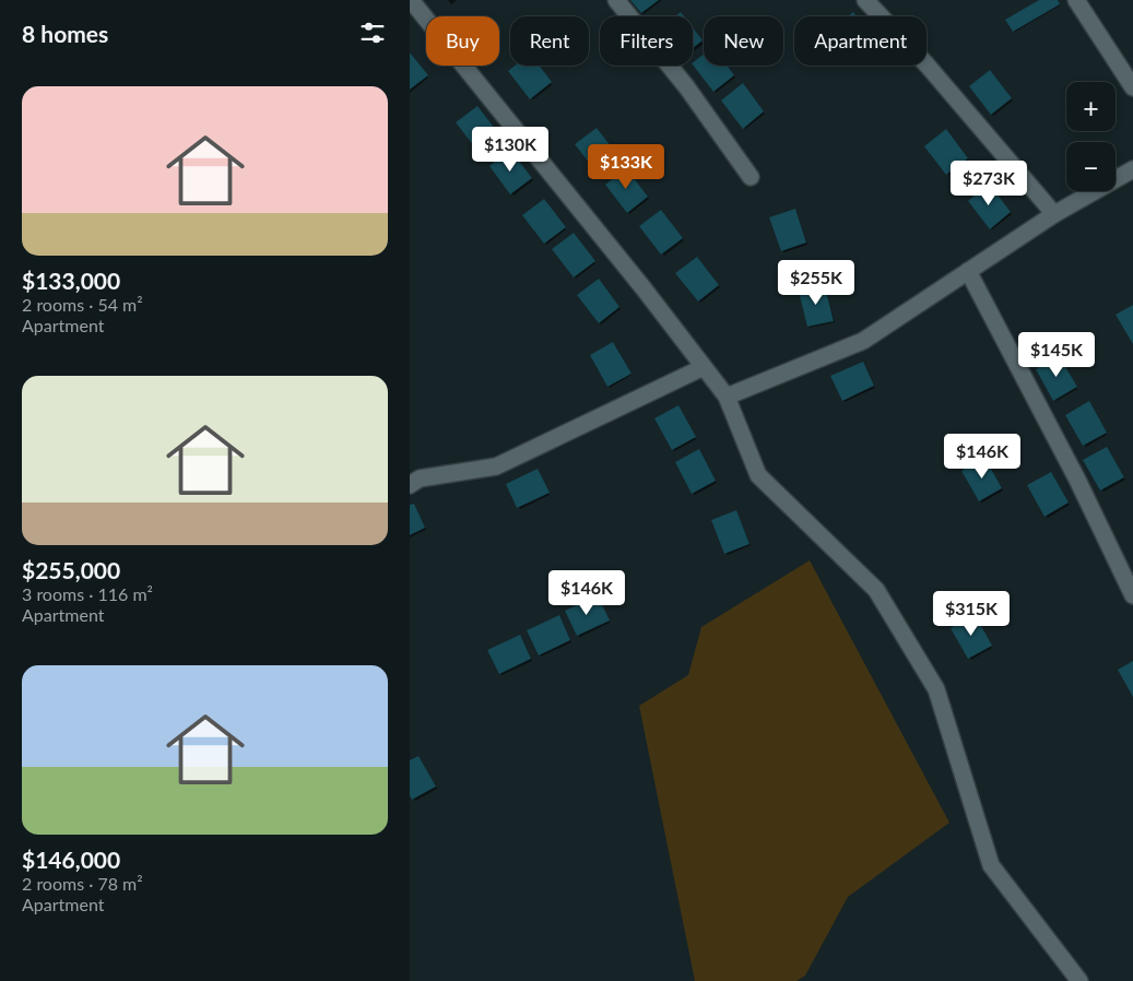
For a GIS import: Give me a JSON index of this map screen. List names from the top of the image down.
{
  "page": {
    "heading": "8 homes",
    "chip": [
      "Buy",
      "Rent",
      "Filters",
      "New",
      "Apartment"
    ],
    "list": [
      {
        "name": "$133,000",
        "note": "2 rooms · 54 m² · Apartment"
      },
      {
        "name": "$255,000",
        "note": "3 rooms · 116 m² · Apartment"
      },
      {
        "name": "$146,000",
        "note": "2 rooms · 78 m² · Apartment"
      }
    ],
    "map_buttons": ["+", "−"],
    "price": [
      "$130K",
      "$133K",
      "$273K",
      "$255K",
      "$145K",
      "$146K",
      "$146K",
      "$315K"
    ]
  }
}
